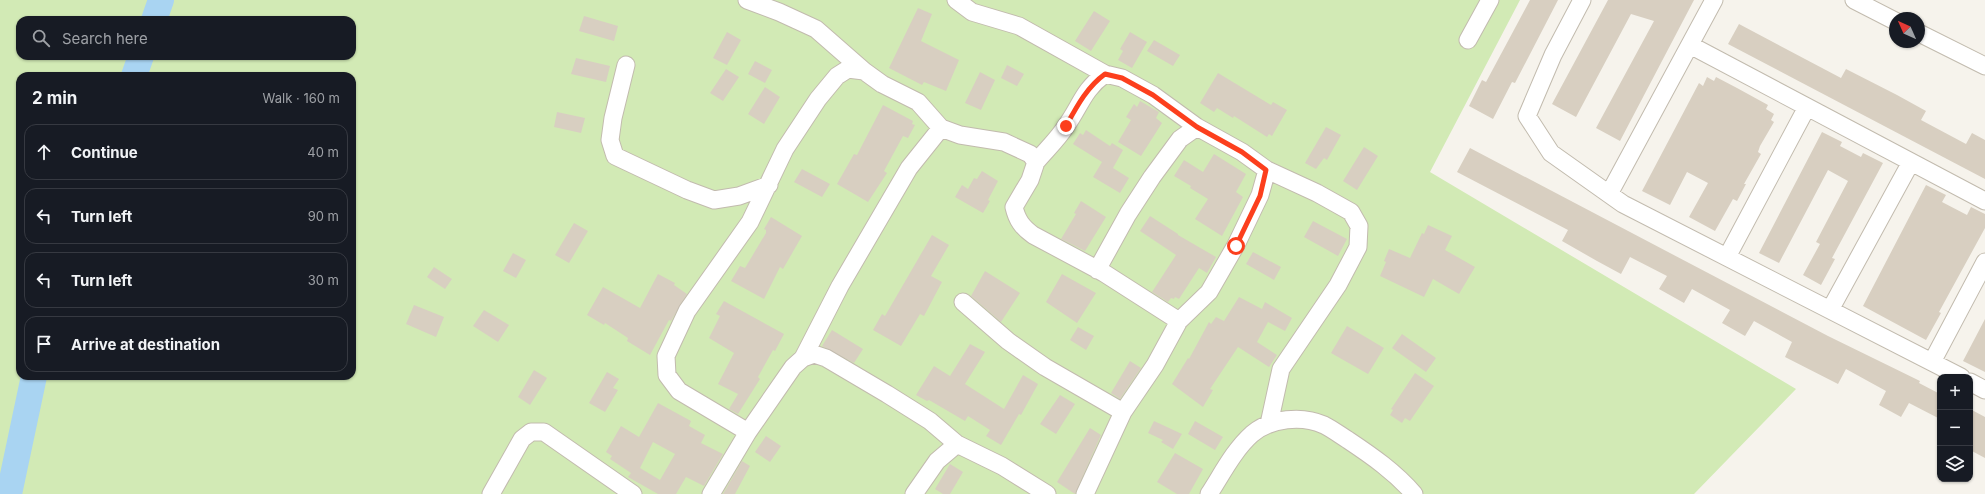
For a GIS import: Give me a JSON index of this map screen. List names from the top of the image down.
{
  "north": "top left",
  "page": {
    "search": "Search here",
    "heading": ["2 min", "Walk · 160 m"],
    "list": [
      ["Continue", "40 m"],
      ["Turn left", "90 m"],
      ["Turn left", "30 m"],
      "Arrive at destination"
    ],
    "map_buttons": ["+", "−"]
  }
}
